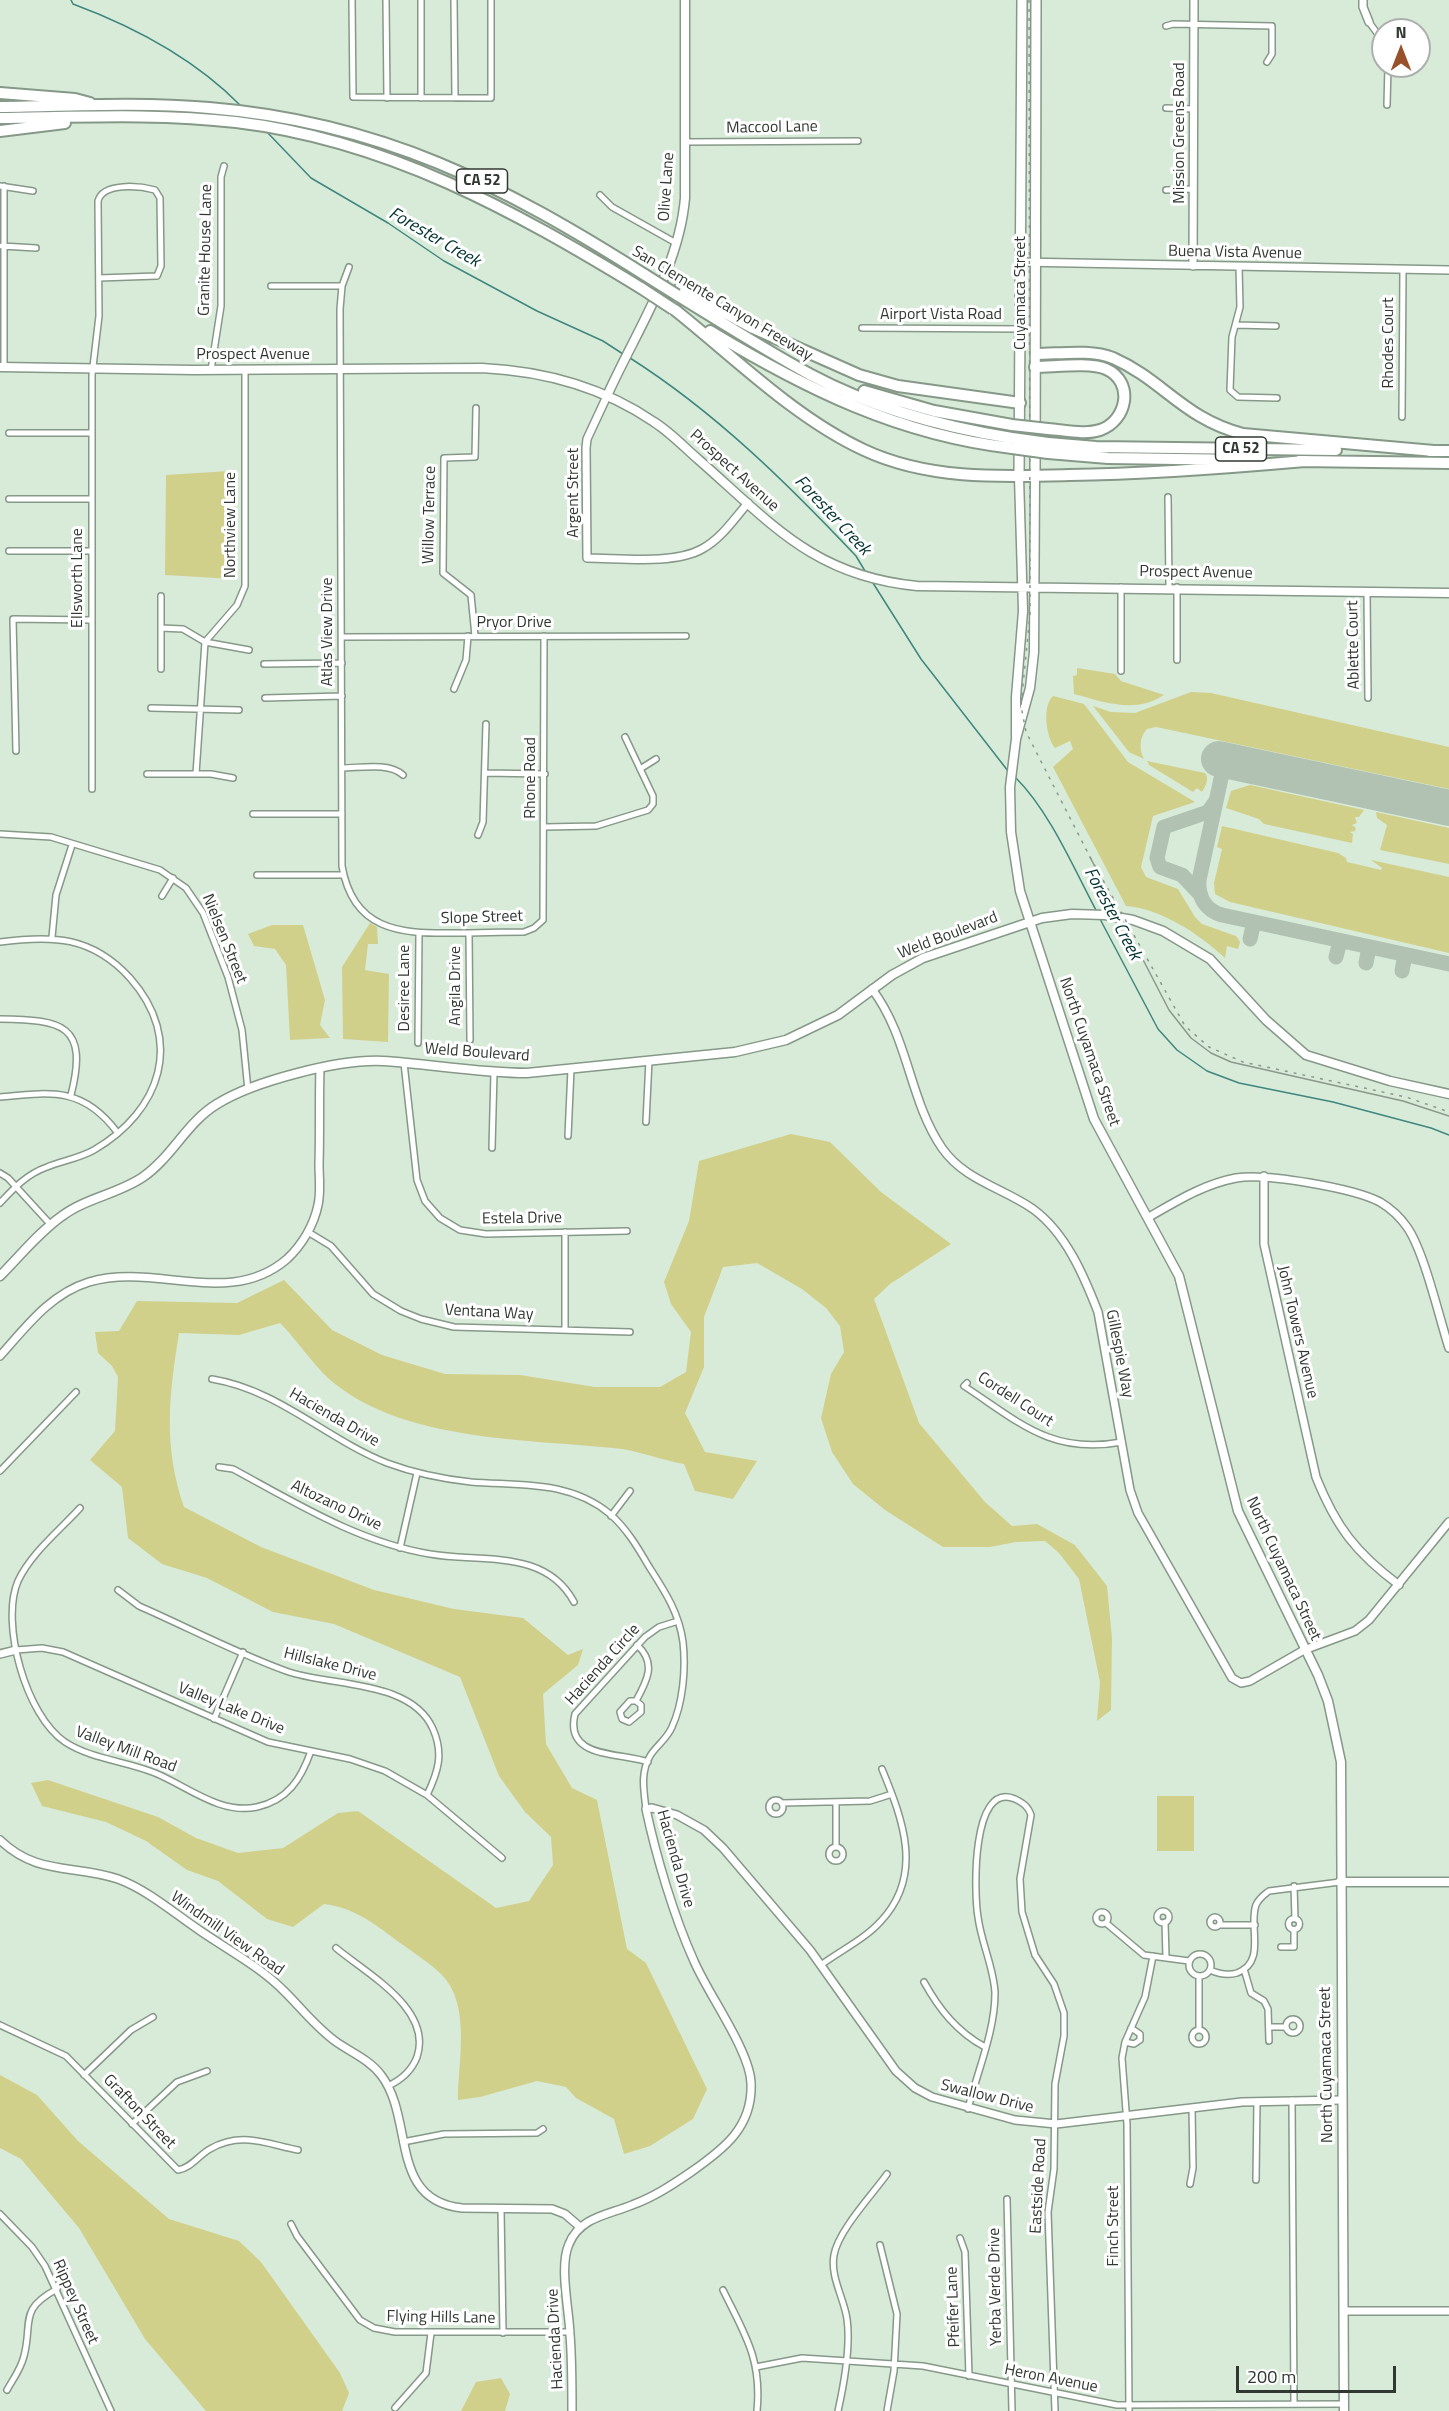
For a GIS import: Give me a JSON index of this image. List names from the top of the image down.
{
  "streets": {
    "highway": ["CA 52", "San Clemente Canyon Freeway"],
    "main road": [
      "Olive Lane",
      "Cuyamaca Street",
      "Prospect Avenue",
      "Weld Boulevard",
      "North Cuyamaca Street"
    ],
    "street": [
      "Maccool Lane",
      "Mission Greens Road",
      "Granite House Lane",
      "Buena Vista Avenue",
      "Airport Vista Road",
      "Rhodes Court",
      "Argent Street",
      "Willow Terrace",
      "Northview Lane",
      "Ellsworth Lane",
      "Pryor Drive",
      "Atlas View Drive",
      "Ablette Court",
      "Rhone Road",
      "Slope Street",
      "Nielsen Street",
      "Angila Drive",
      "Desiree Lane",
      "Estela Drive",
      "Ventana Way",
      "John Towers Avenue",
      "Gillespie Way",
      "Cordell Court",
      "Hacienda Drive",
      "Altozano Drive",
      "Hillslake Drive",
      "Hacienda Circle",
      "Valley Lake Drive",
      "Valley Mill Road",
      "Windmill View Road",
      "Swallow Drive",
      "Grafton Street",
      "Eastside Road",
      "Finch Street",
      "Yerba Verde Drive",
      "Rippey Street",
      "Pfeifer Lane",
      "Flying Hills Lane",
      "Heron Avenue"
    ]
  },
  "crossings": [
    ["Maccool Lane", "Olive Lane"],
    ["Mission Greens Road", "Buena Vista Avenue"],
    ["Olive Lane", "Prospect Avenue"],
    ["Olive Lane", "Argent Street"],
    ["Granite House Lane", "Prospect Avenue"],
    ["Buena Vista Avenue", "Cuyamaca Street"],
    ["Buena Vista Avenue", "Rhodes Court"],
    ["Cuyamaca Street", "Airport Vista Road"],
    ["Cuyamaca Street", "Prospect Avenue"],
    ["Cuyamaca Street", "North Cuyamaca Street"],
    ["Prospect Avenue", "Argent Street"],
    ["Prospect Avenue", "Northview Lane"],
    ["Prospect Avenue", "Ellsworth Lane"],
    ["Prospect Avenue", "Atlas View Drive"],
    ["Prospect Avenue", "Ablette Court"],
    ["Prospect Avenue", "North Cuyamaca Street"],
    ["Willow Terrace", "Pryor Drive"],
    ["Pryor Drive", "Atlas View Drive"],
    ["Pryor Drive", "Rhone Road"],
    ["Atlas View Drive", "Slope Street"],
    ["Atlas View Drive", "Desiree Lane"],
    ["Rhone Road", "Slope Street"],
    ["Slope Street", "Angila Drive"],
    ["Slope Street", "Desiree Lane"],
    ["Weld Boulevard", "Nielsen Street"],
    ["Weld Boulevard", "North Cuyamaca Street"],
    ["Weld Boulevard", "Estela Drive"],
    ["Weld Boulevard", "Gillespie Way"],
    ["North Cuyamaca Street", "Gillespie Way"],
    ["North Cuyamaca Street", "Swallow Drive"],
    ["North Cuyamaca Street", "Heron Avenue"],
    ["Gillespie Way", "Cordell Court"],
    ["Hacienda Drive", "Hacienda Circle"],
    ["Hacienda Drive", "Windmill View Road"],
    ["Hacienda Drive", "Swallow Drive"],
    ["Hacienda Drive", "Flying Hills Lane"],
    ["Hillslake Drive", "Valley Lake Drive"],
    ["Valley Lake Drive", "Valley Mill Road"],
    ["Swallow Drive", "Eastside Road"],
    ["Swallow Drive", "Finch Street"],
    ["Eastside Road", "Heron Avenue"],
    ["Finch Street", "Heron Avenue"],
    ["Yerba Verde Drive", "Heron Avenue"],
    ["Pfeifer Lane", "Heron Avenue"]
  ],
  "water": ["Forester Creek"],
  "scale_bar": "200 m",
  "north": "top"
}
